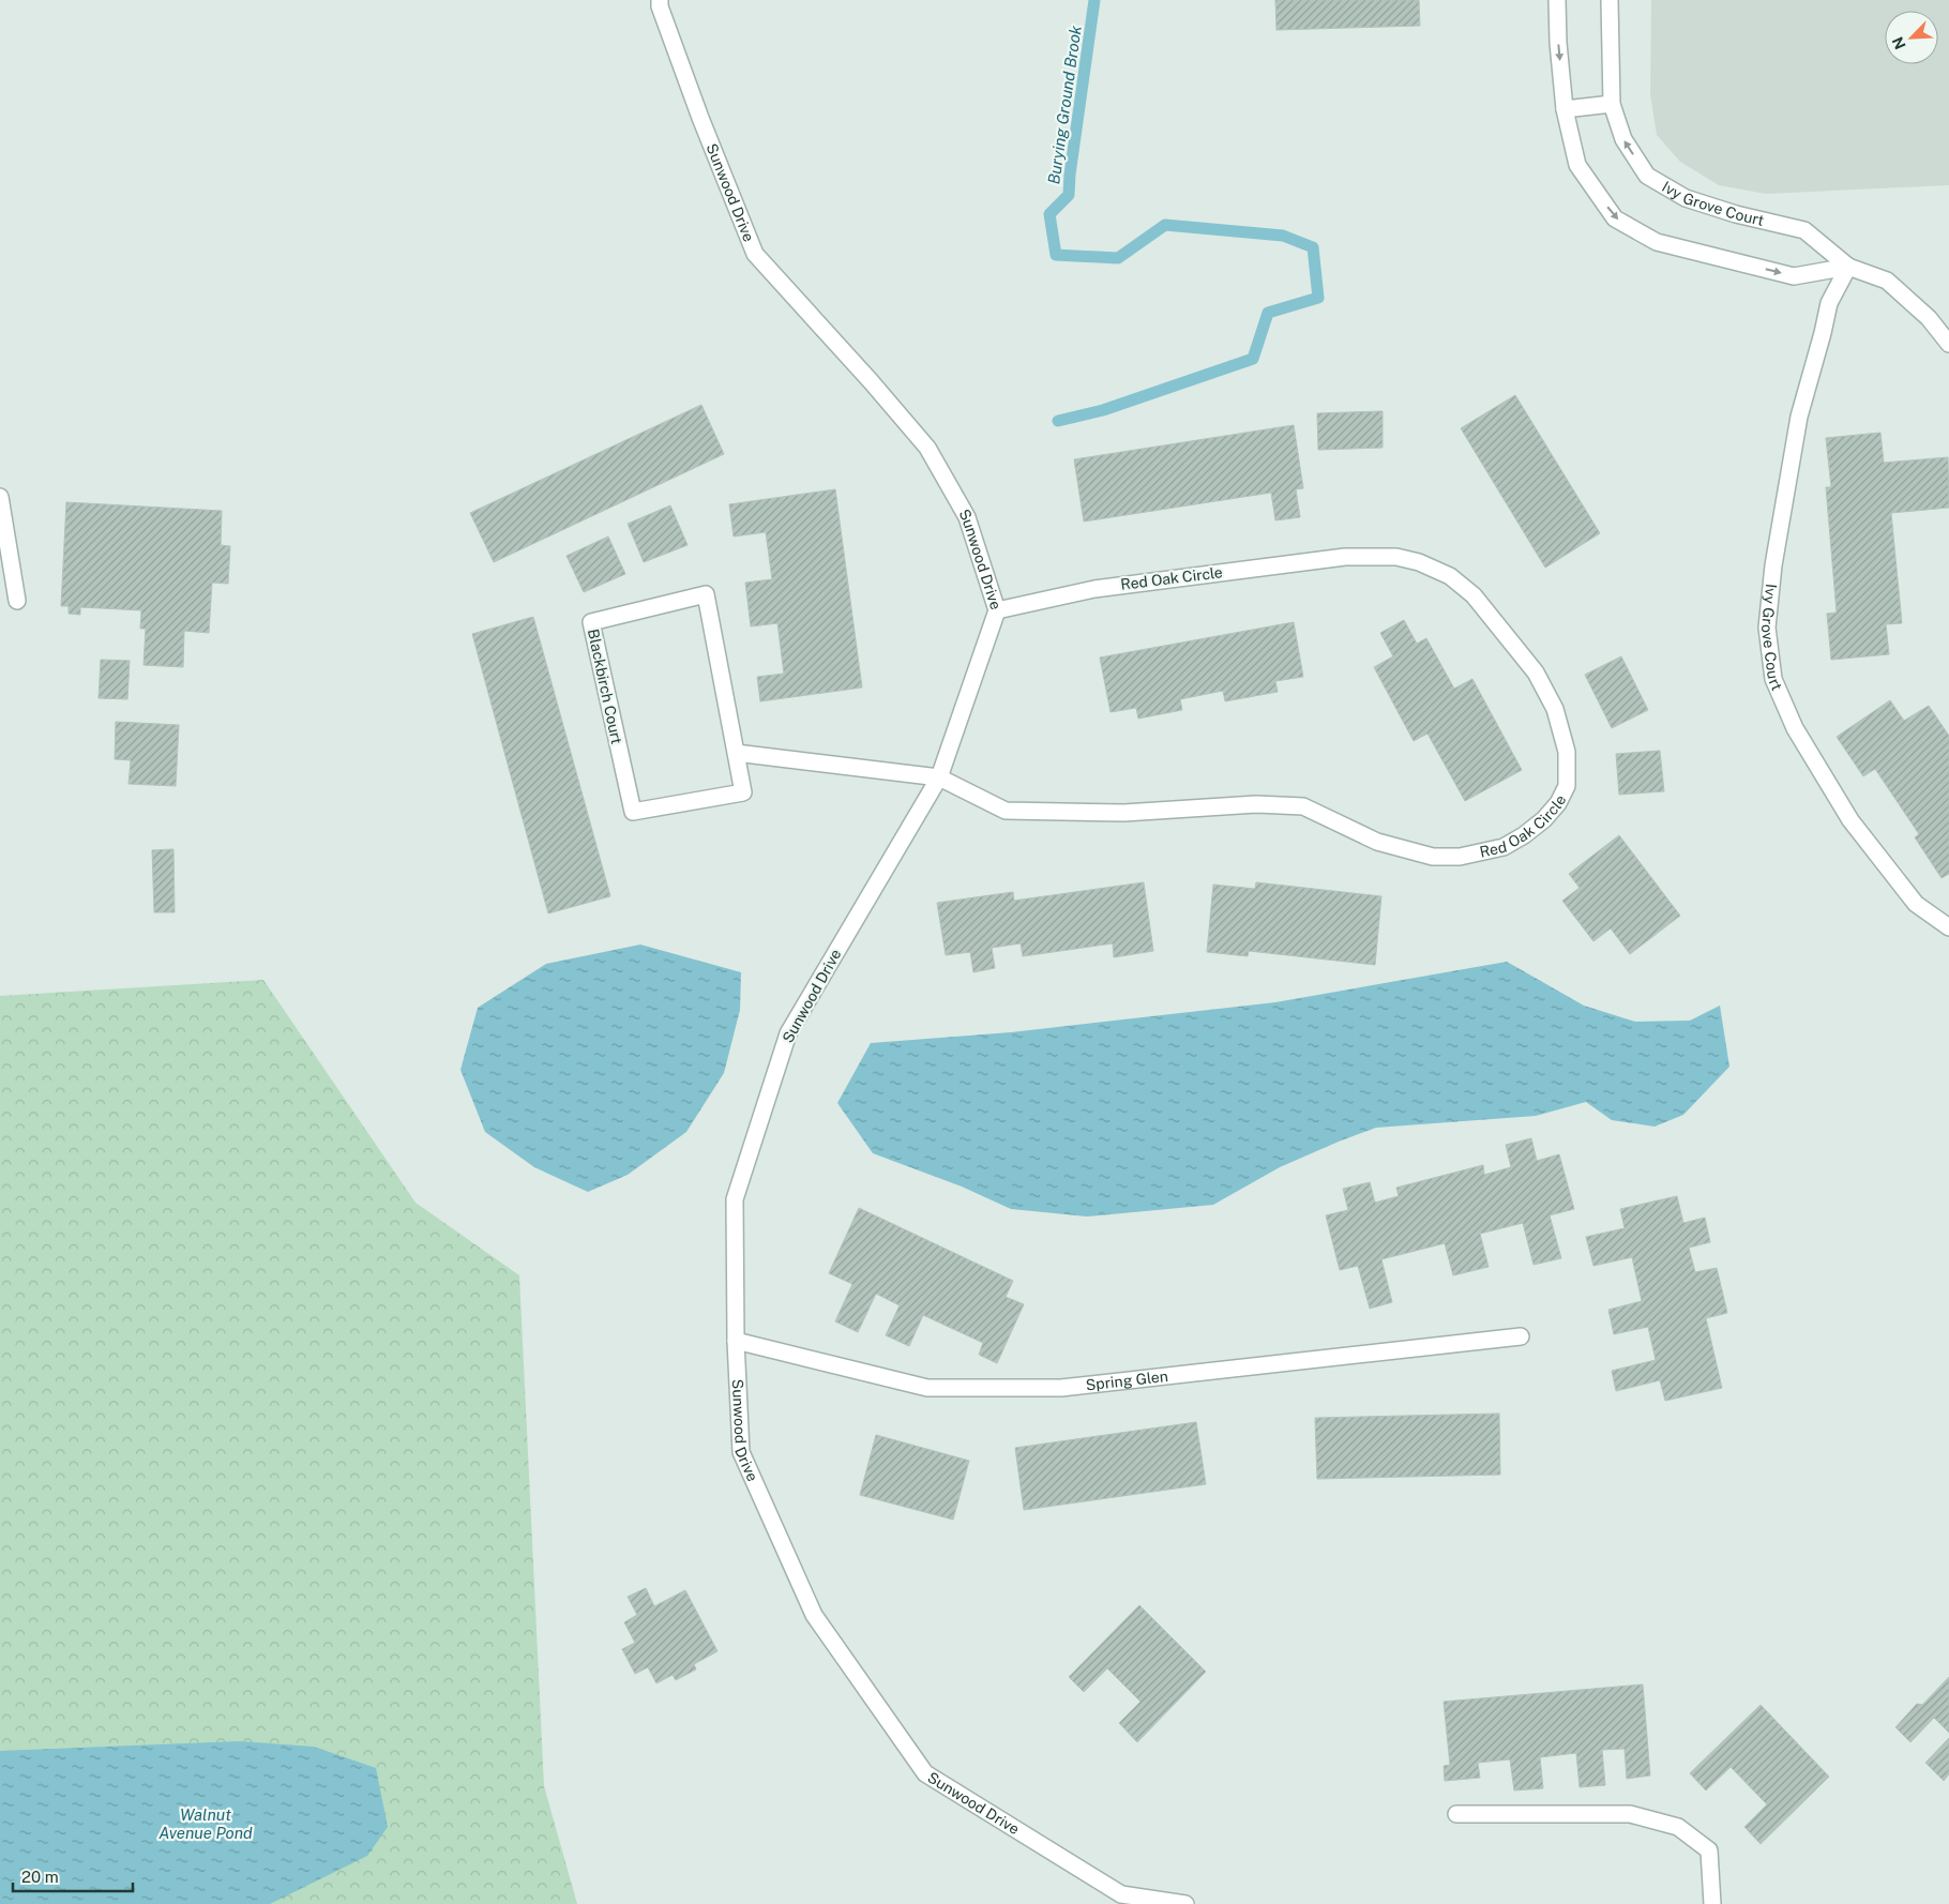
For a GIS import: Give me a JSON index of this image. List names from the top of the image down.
{
  "streets": {
    "street": [
      "Sunwood Drive",
      "Ivy Grove Court",
      "Red Oak Circle",
      "Blackbirch Court",
      "Spring Glen"
    ]
  },
  "crossings": [
    ["Sunwood Drive", "Red Oak Circle"],
    ["Sunwood Drive", "Spring Glen"]
  ],
  "water": ["Burying Ground Brook", "Walnut Avenue Pond"],
  "scale_bar": "20 m",
  "north": "bottom left"
}
